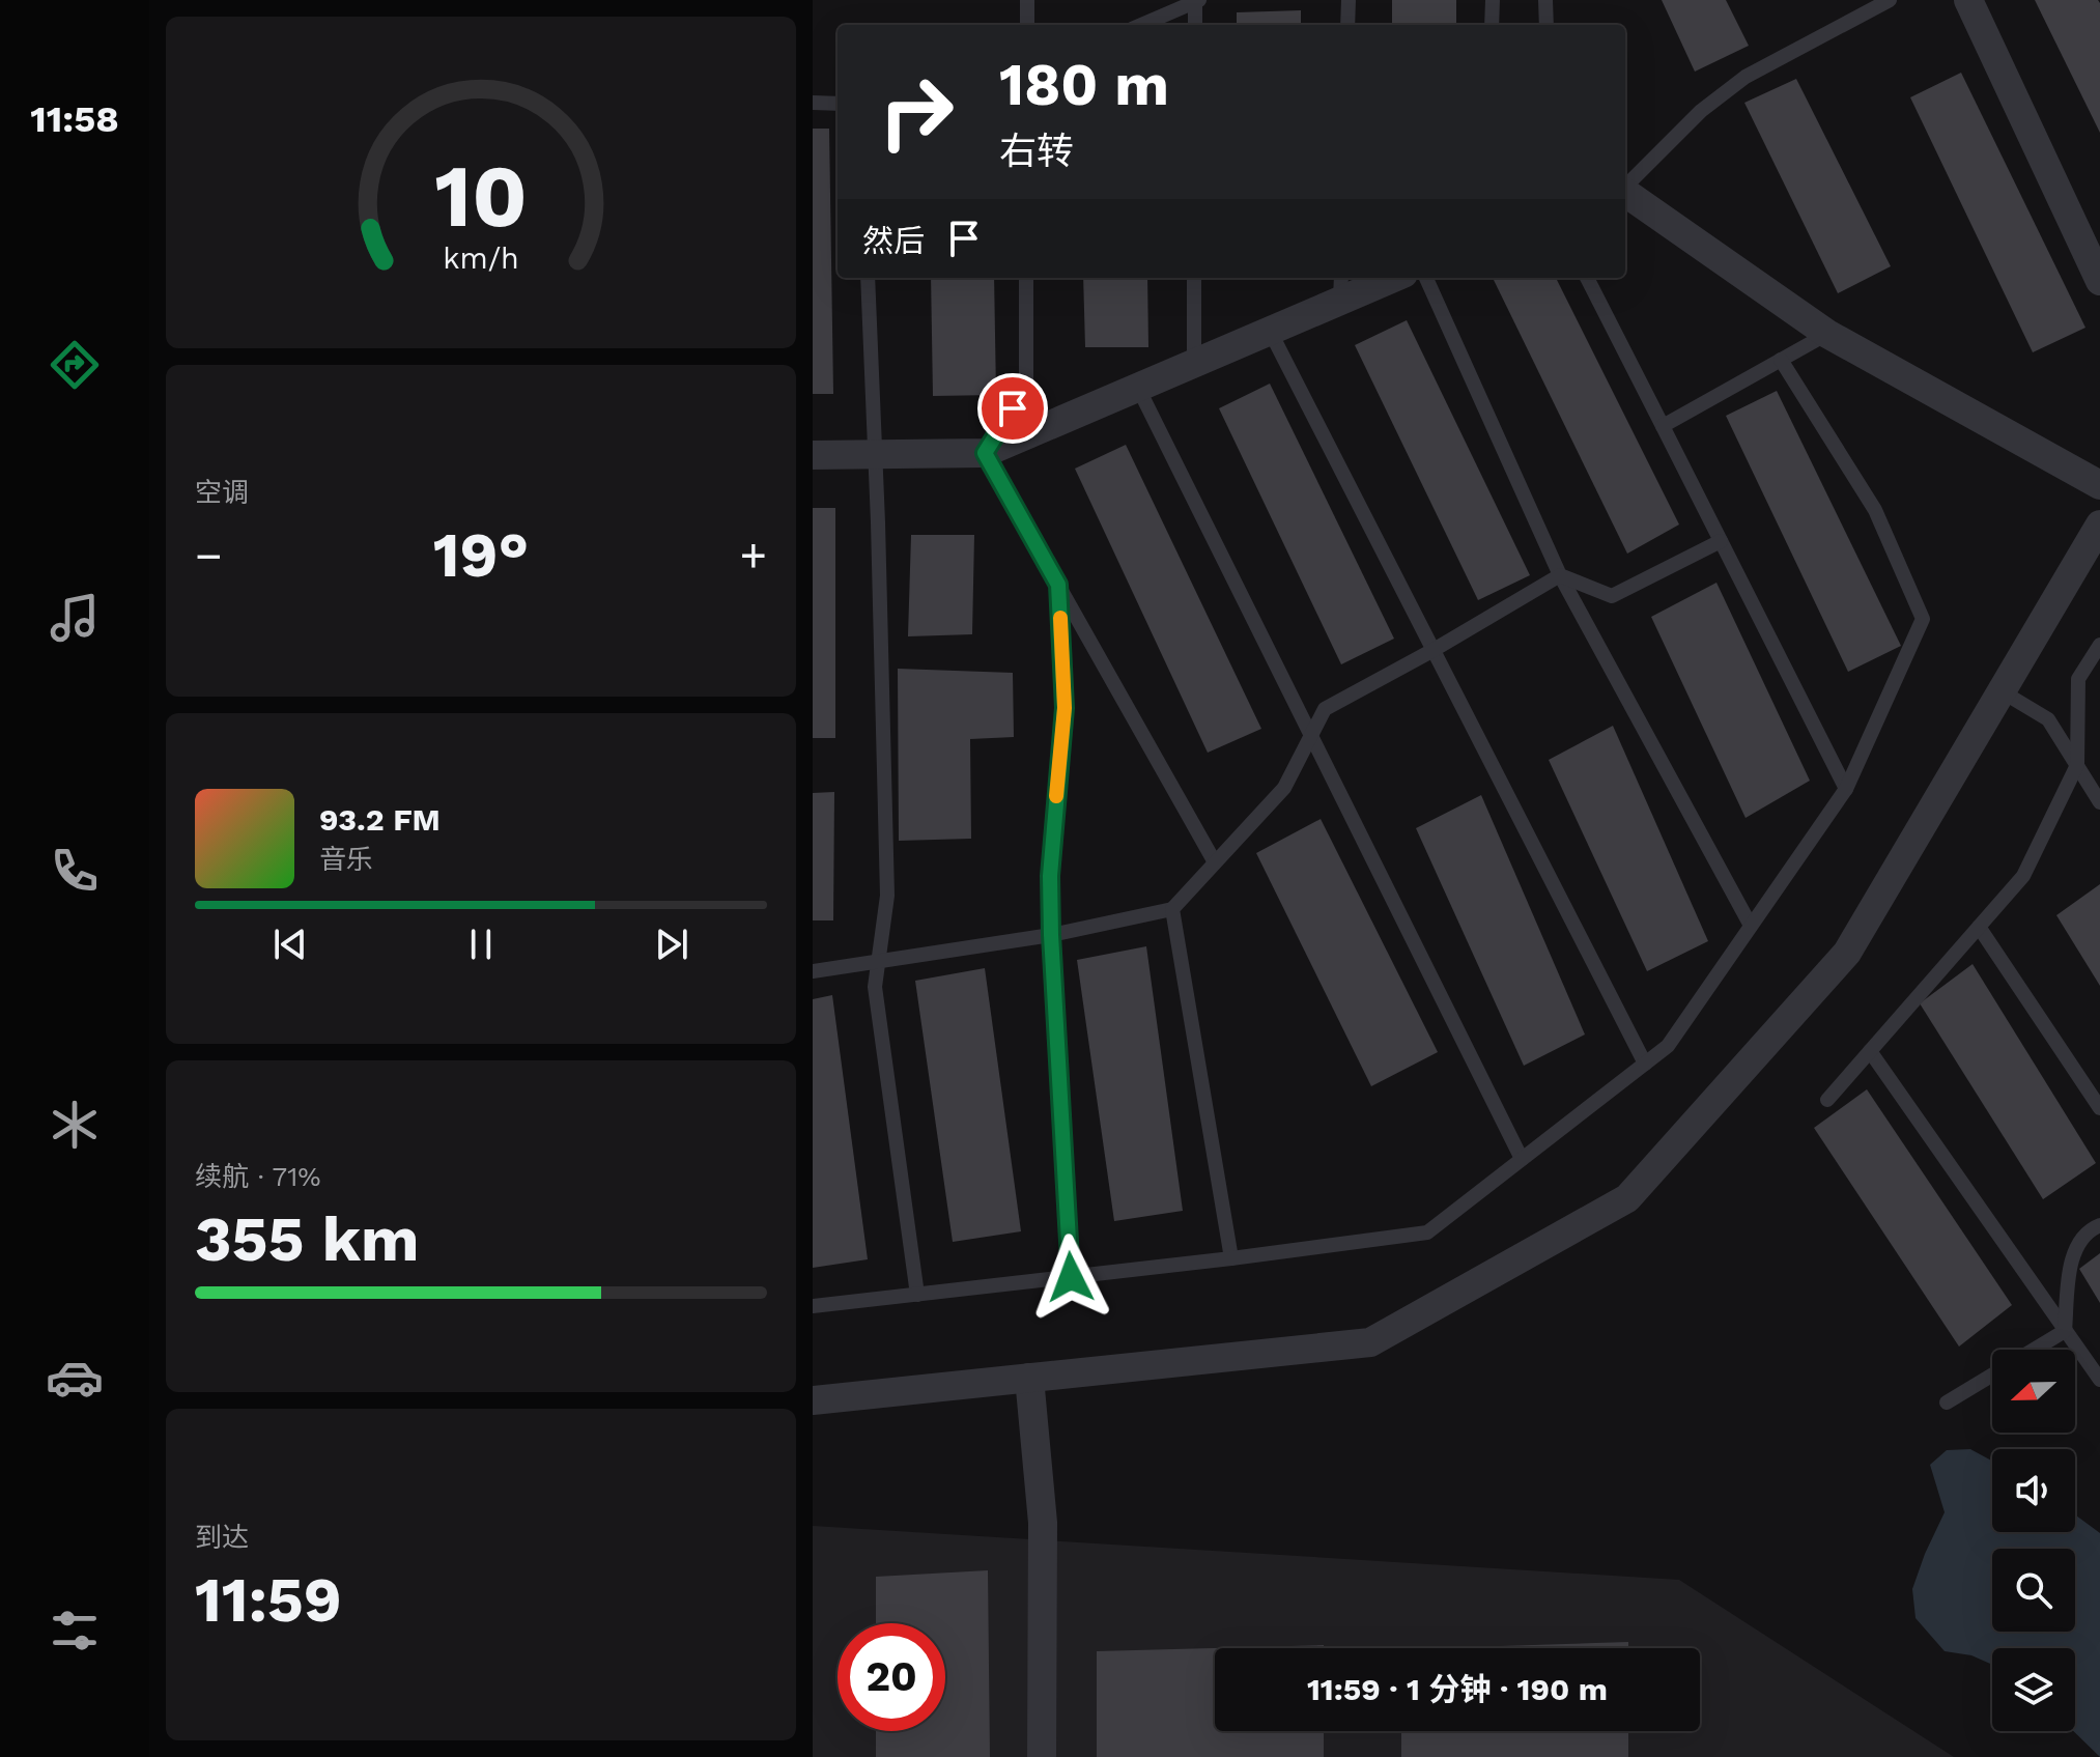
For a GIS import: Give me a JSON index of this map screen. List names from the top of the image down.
{
  "north": "left",
  "page": {
    "tabs": "11:58",
    "turn": ["180 m", "右转"],
    "then": "然后",
    "tile": [
      "空调",
      ["续航 · 71%", "355 km"],
      ["到达", "11:59"]
    ],
    "heat": ["−", "19°", "+"],
    "song": ["93.2 FM", "音乐"],
    "limit": "20",
    "trip": "11:59 · 1 分钟 · 190 m",
    "gauge": ["10", "km/h"]
  }
}
